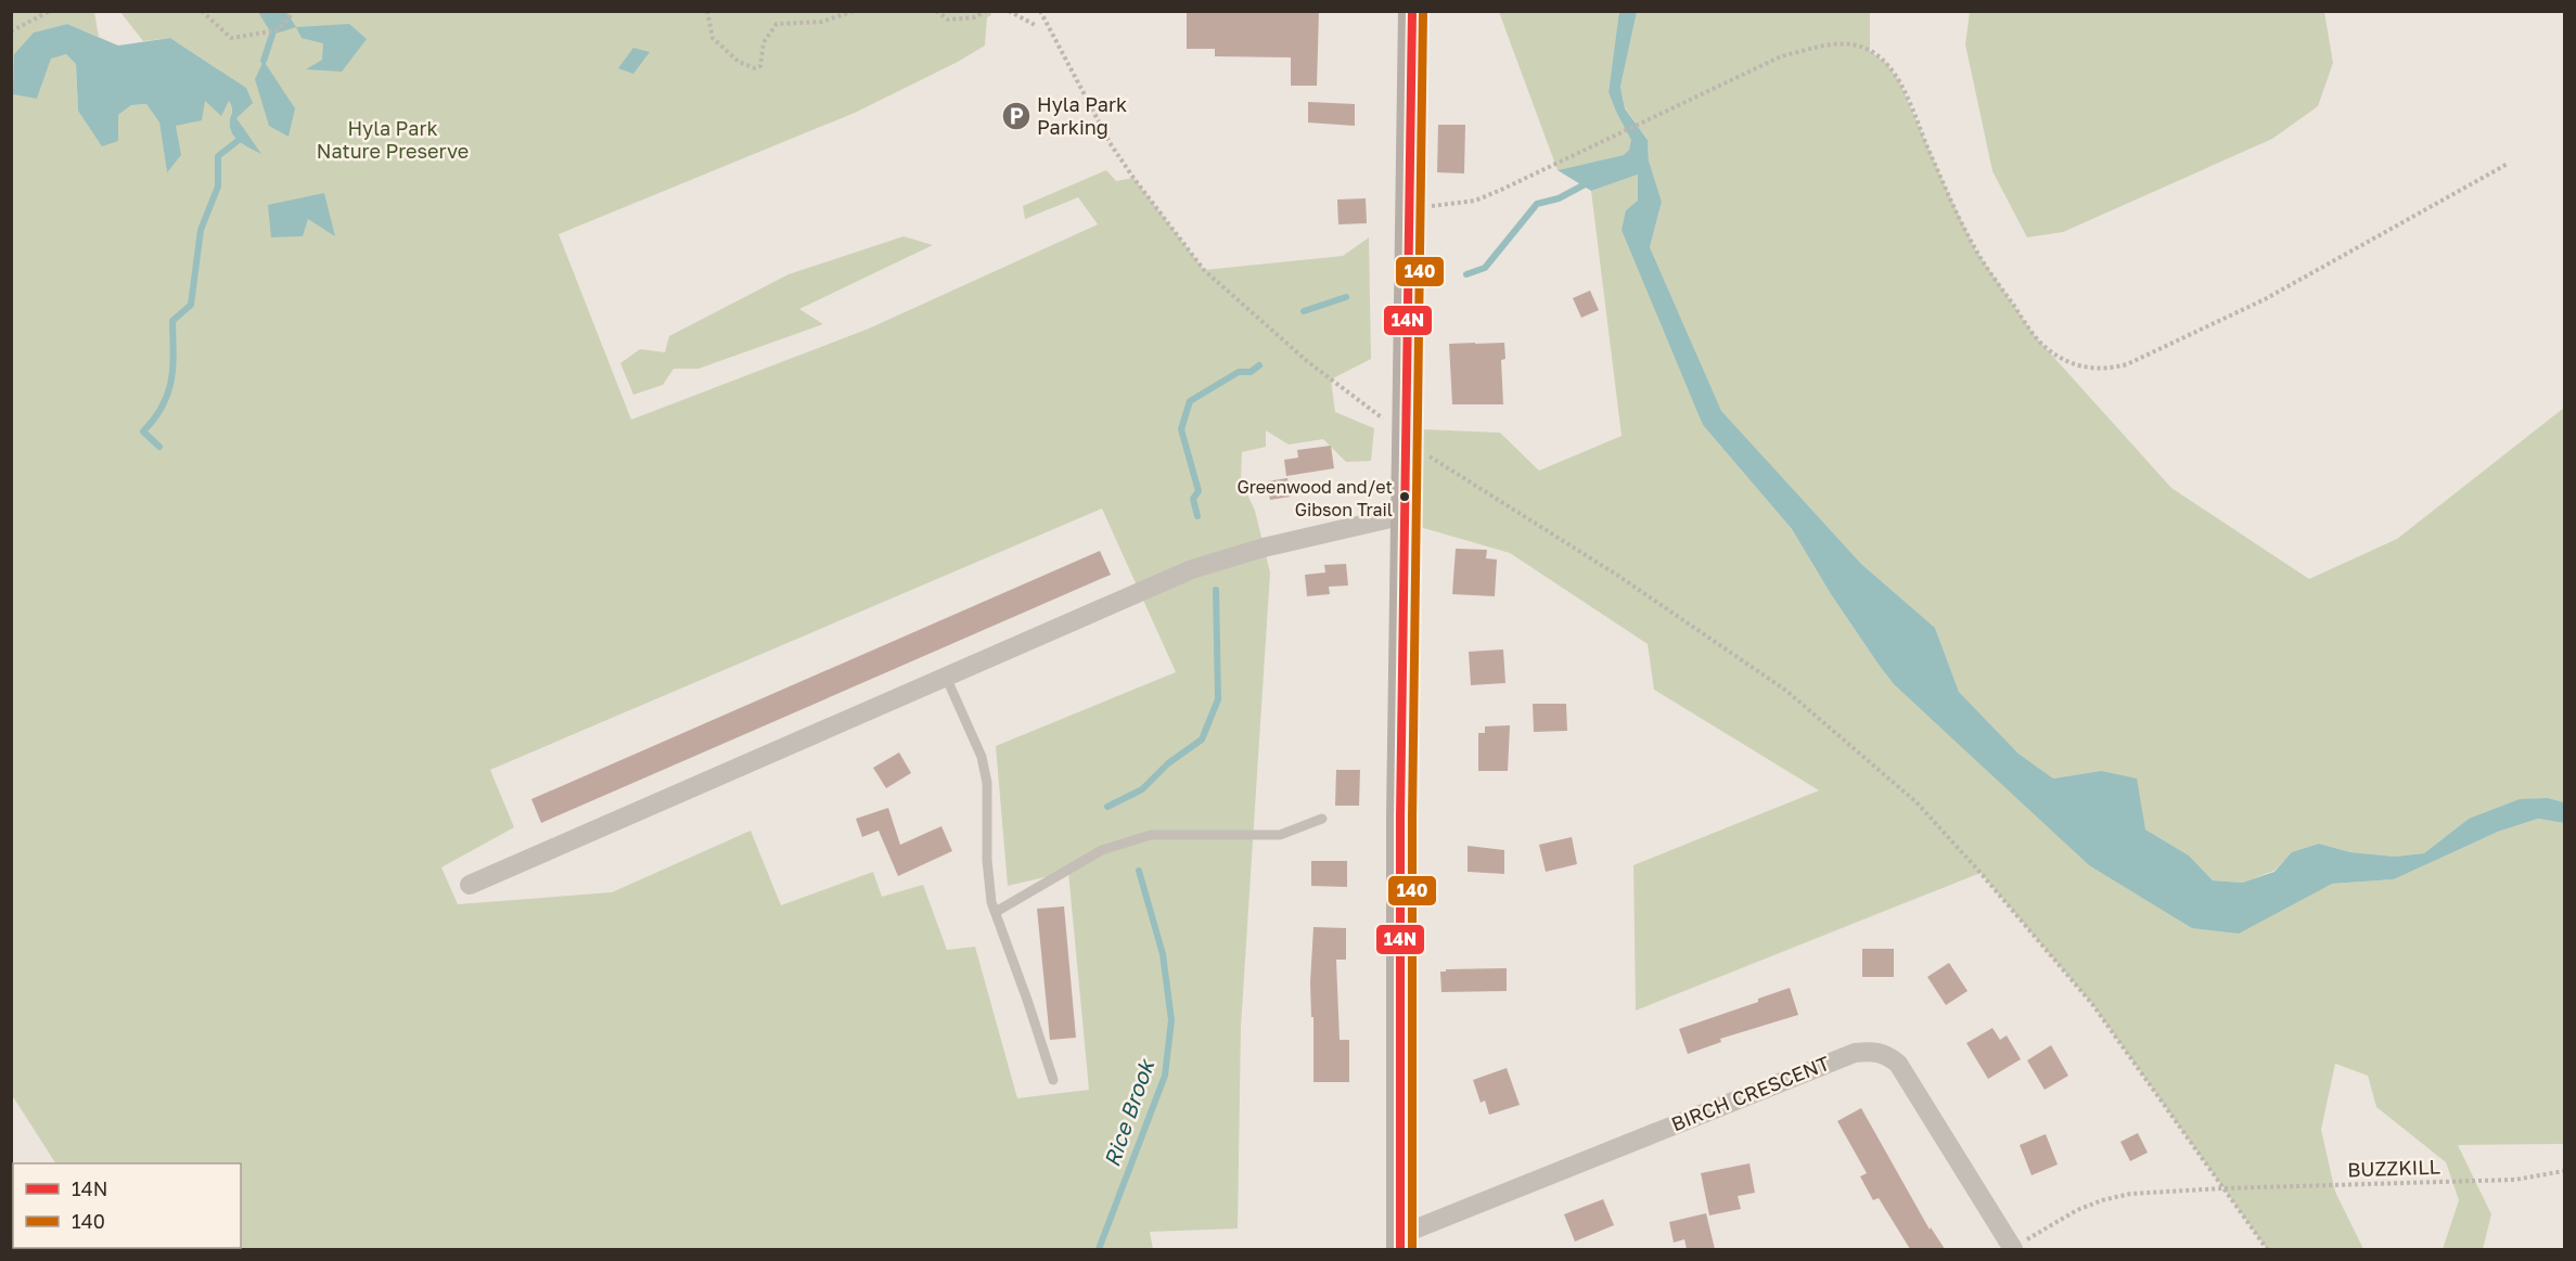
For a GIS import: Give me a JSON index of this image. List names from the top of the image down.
{
  "streets": {
    "street": ["BIRCH CRESCENT"],
    "path": ["BUZZKILL"]
  },
  "crossings": [
    ["BIRCH CRESCENT", "BUZZKILL"]
  ],
  "water": ["Rice Brook"],
  "parks": ["Hyla Park Nature Preserve"],
  "places": {
    "parking": ["Hyla Park Parking"],
    "other": ["Greenwood and/et Gibson Trail"]
  },
  "lines": ["transit line 14N", "transit line 140"],
  "legend": ["14N", "140"]
}
